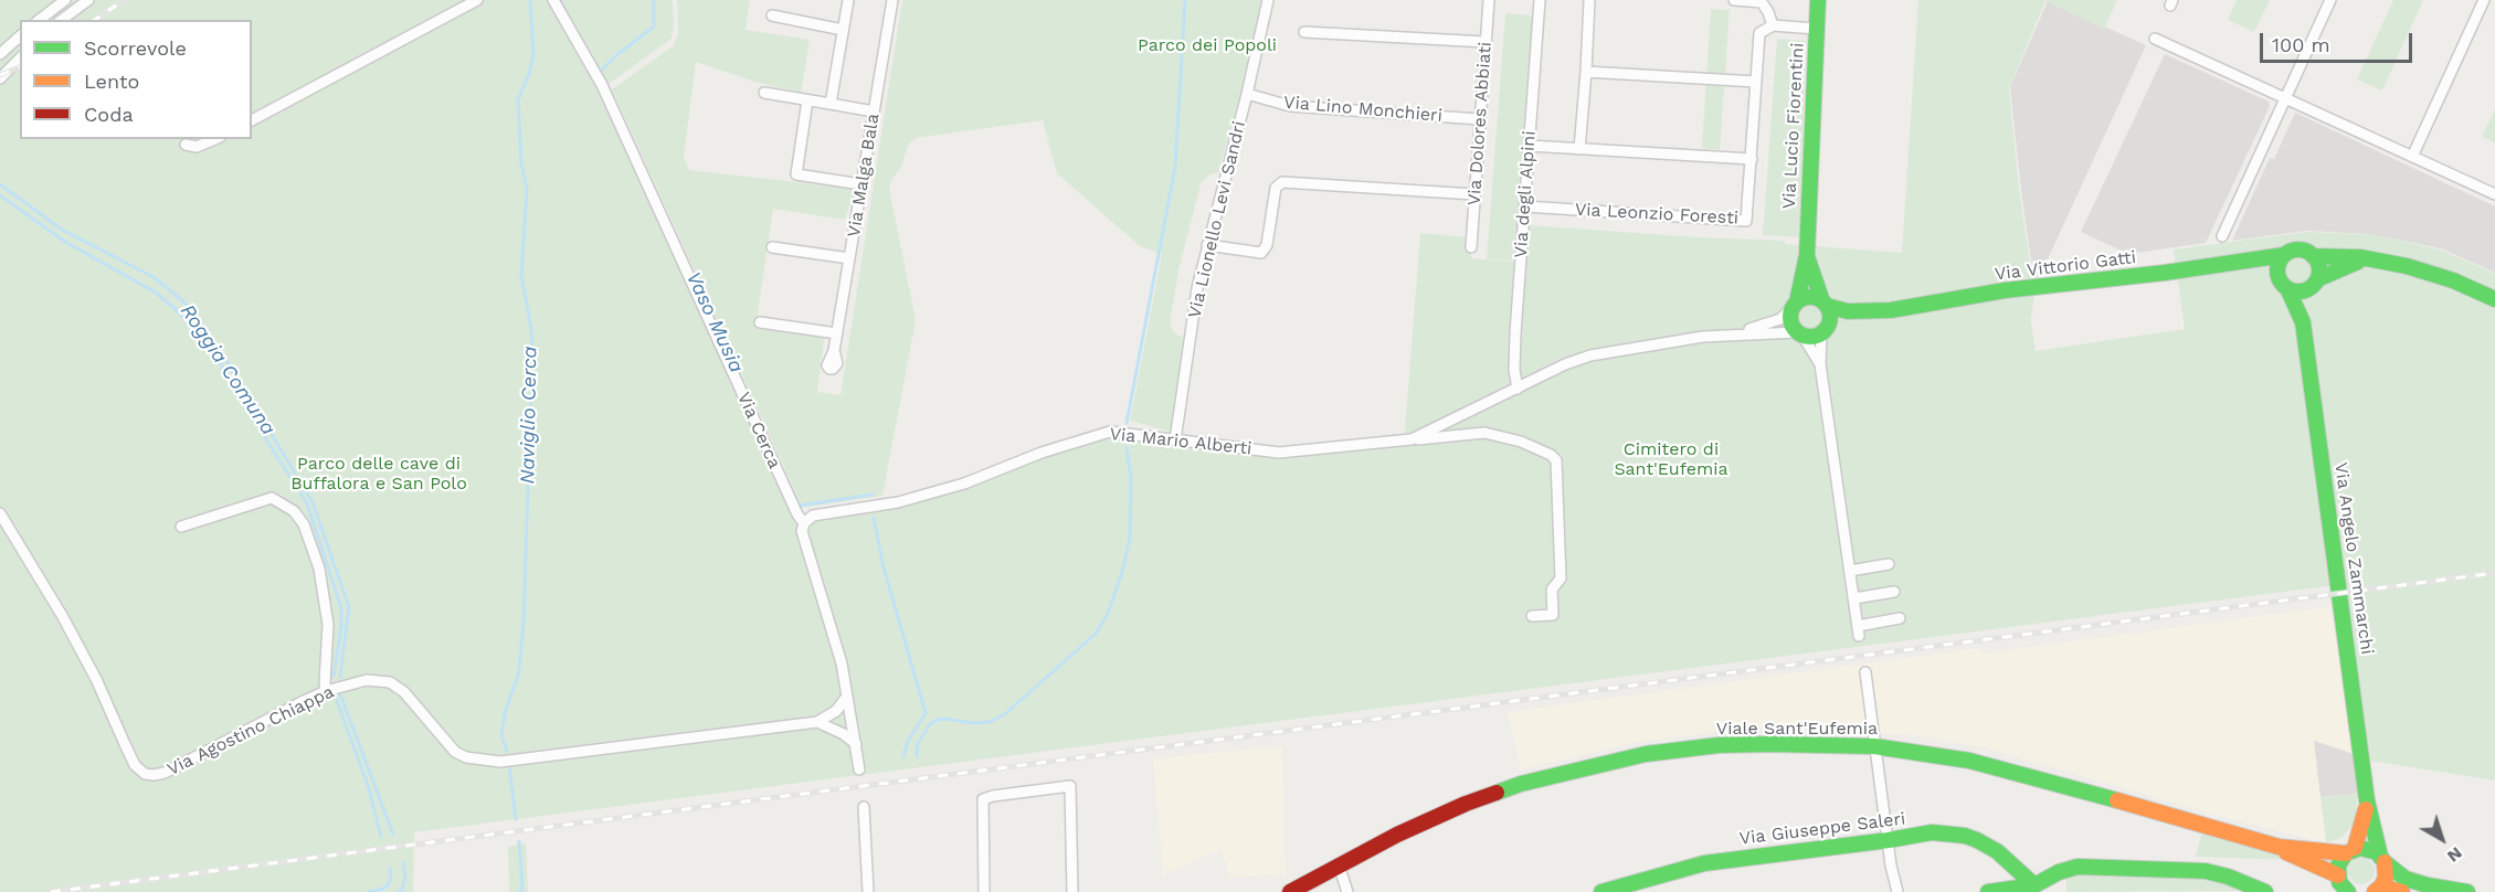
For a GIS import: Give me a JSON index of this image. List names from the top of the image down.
{
  "streets": {
    "street": [
      "Via Lino Monchieri",
      "Via Dolores Abbiati",
      "Via Lucio Fiorentini",
      "Via Malga Bala",
      "Via degli Alpini",
      "Via Leonzio Foresti",
      "Via Lionello Levi Sandri",
      "Via Vittorio Gatti",
      "Via Cerca",
      "Via Mario Alberti",
      "Via Angelo Zammarchi",
      "Viale Sant'Eufemia",
      "Via Agostino Chiappa",
      "Via Giuseppe Saleri"
    ]
  },
  "crossings": [
    ["Via Lino Monchieri", "Via Dolores Abbiati"],
    ["Via Lino Monchieri", "Via Lionello Levi Sandri"],
    ["Via Lucio Fiorentini", "Via Vittorio Gatti"],
    ["Via Lucio Fiorentini", "Via Mario Alberti"],
    ["Via degli Alpini", "Via Leonzio Foresti"],
    ["Via degli Alpini", "Via Mario Alberti"],
    ["Via Lionello Levi Sandri", "Via Mario Alberti"],
    ["Via Vittorio Gatti", "Via Mario Alberti"],
    ["Via Vittorio Gatti", "Via Angelo Zammarchi"],
    ["Via Cerca", "Via Mario Alberti"],
    ["Via Angelo Zammarchi", "Viale Sant'Eufemia"]
  ],
  "water": ["Vaso Musia", "Roggia Comuna", "Naviglio Cerca"],
  "parks": ["Parco dei Popoli", "Cimitero di Sant'Eufemia", "Parco delle cave di Buffalora e San Polo"],
  "legend": ["Scorrevole", "Lento", "Coda"],
  "scale_bar": "100 m",
  "north": "bottom right"
}
